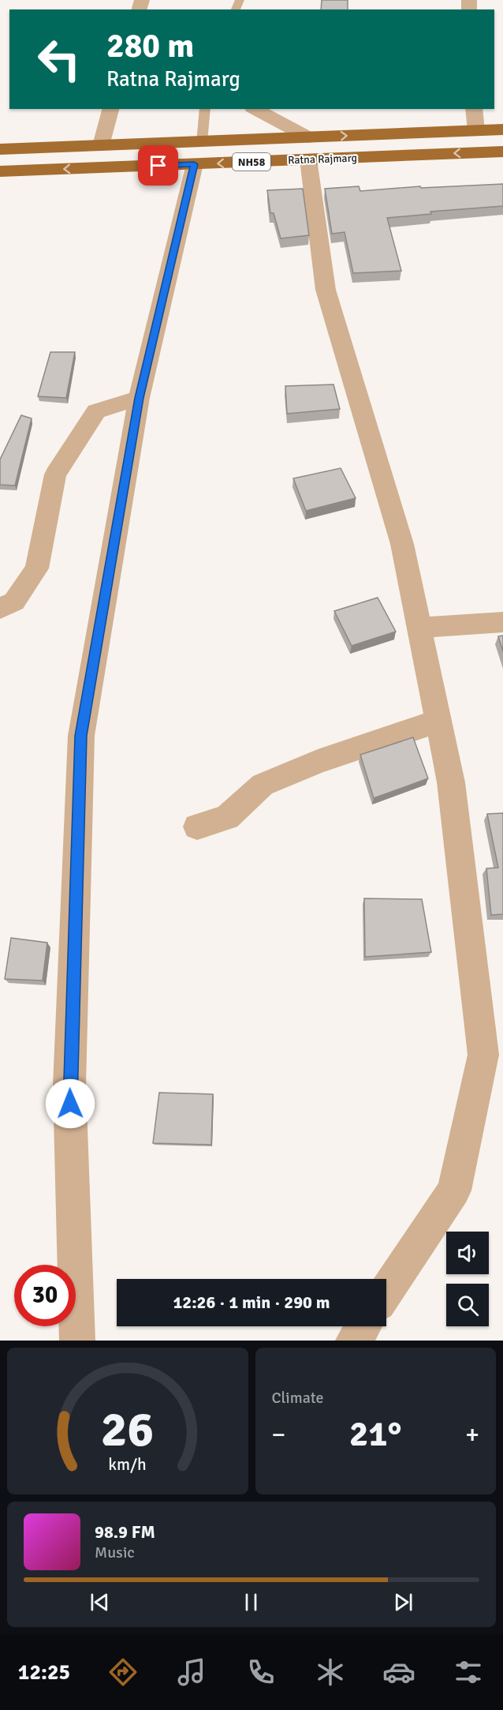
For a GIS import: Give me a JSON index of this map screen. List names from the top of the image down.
{
  "streets": {
    "highway": ["Ratna Rajmarg", "NH58"]
  },
  "page": {
    "turn": ["280 m", "Ratna Rajmarg"],
    "limit": "30",
    "trip": "12:26 · 1 min · 290 m",
    "tile": "Climate",
    "heat": ["−", "21°", "+"],
    "song": ["98.9 FM", "Music"],
    "tabs": "12:25",
    "gauge": ["26", "km/h"]
  }
}
